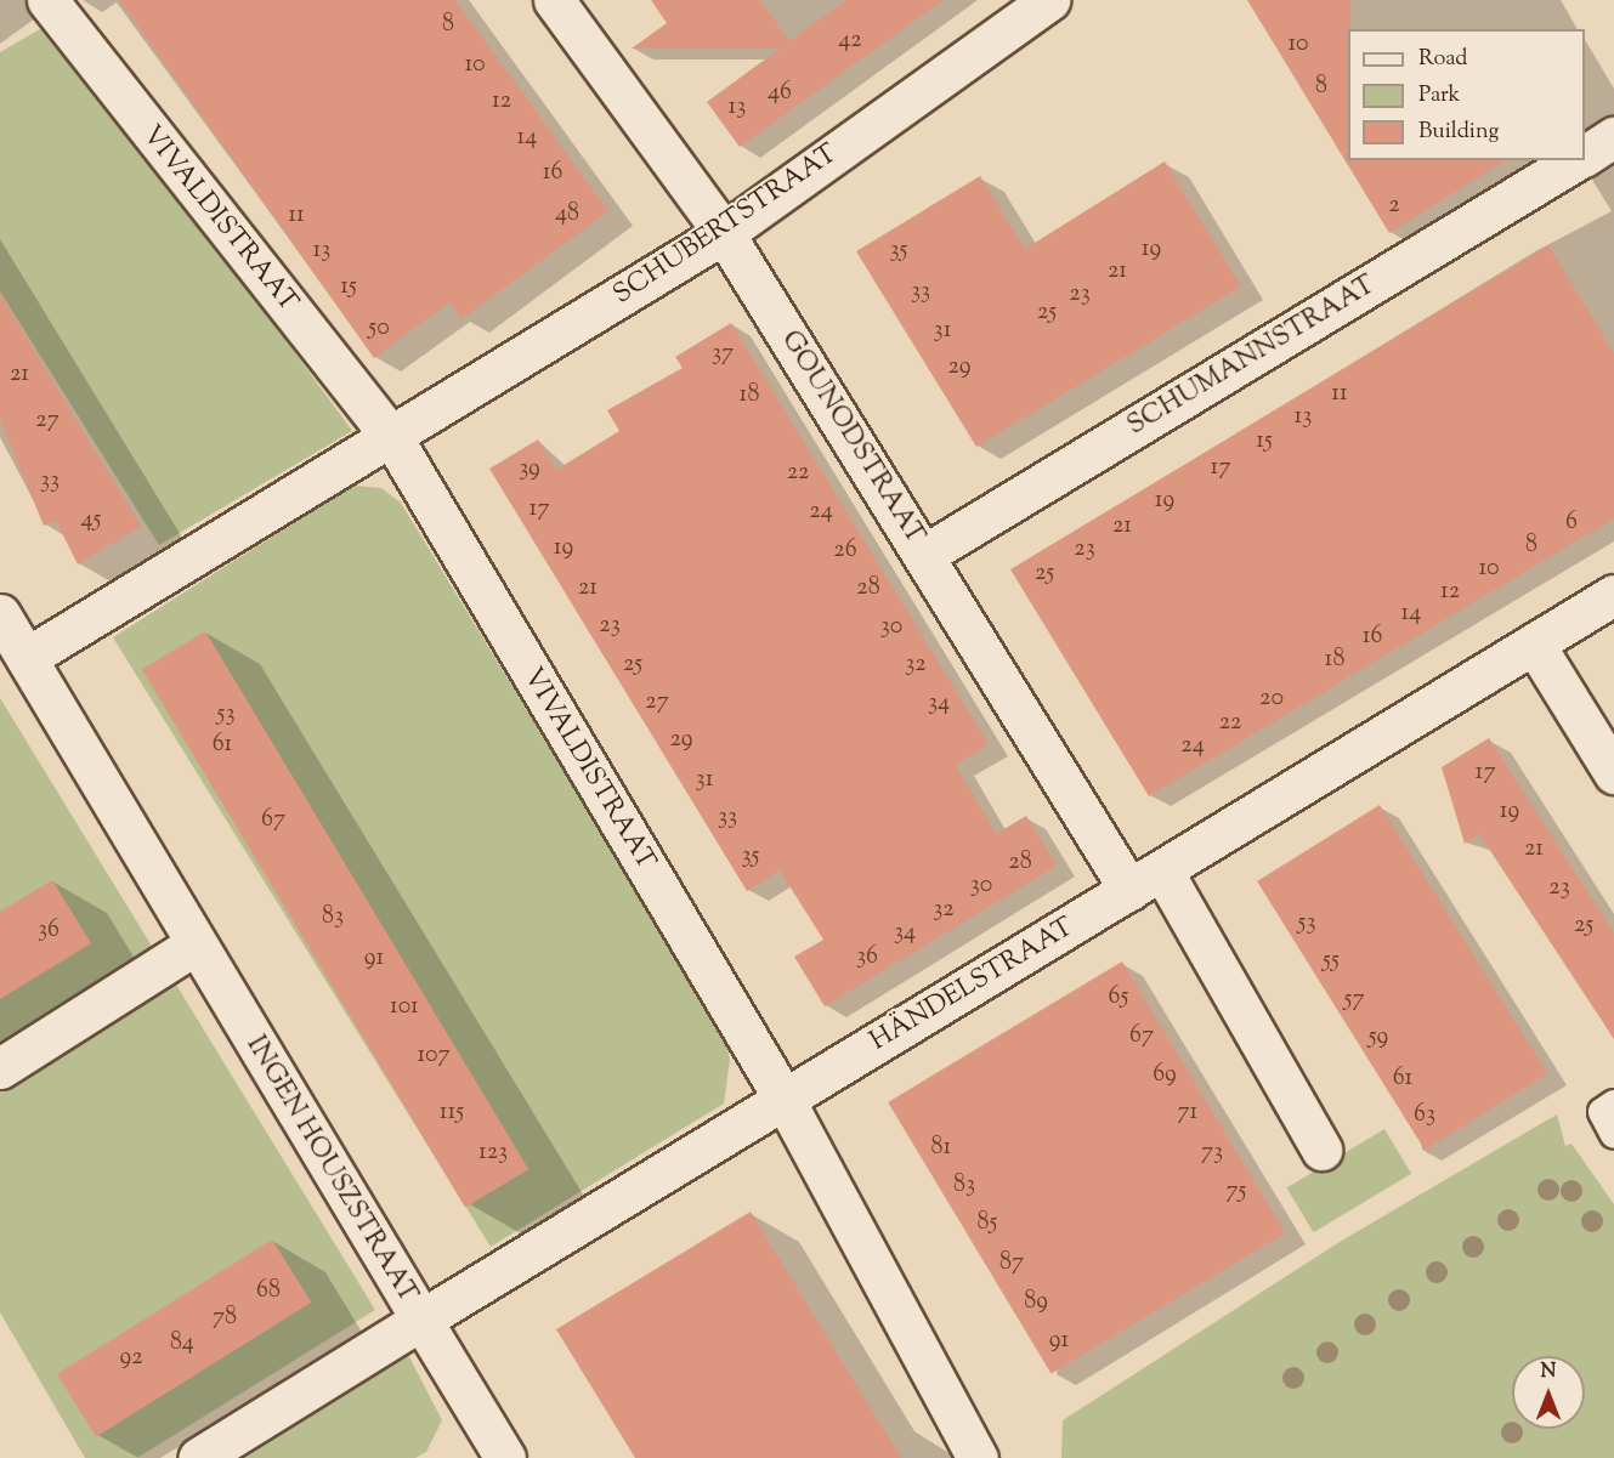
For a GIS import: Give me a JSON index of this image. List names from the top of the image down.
{
  "streets": {
    "street": [
      "VIVALDISTRAAT",
      "SCHUBERTSTRAAT",
      "SCHUMANNSTRAAT",
      "GOUNODSTRAAT",
      "HÄNDELSTRAAT",
      "INGEN HOUSZSTRAAT"
    ]
  },
  "crossings": [
    ["VIVALDISTRAAT", "SCHUBERTSTRAAT"],
    ["VIVALDISTRAAT", "HÄNDELSTRAAT"],
    ["SCHUBERTSTRAAT", "GOUNODSTRAAT"],
    ["SCHUMANNSTRAAT", "GOUNODSTRAAT"],
    ["GOUNODSTRAAT", "HÄNDELSTRAAT"],
    ["HÄNDELSTRAAT", "INGEN HOUSZSTRAAT"]
  ],
  "house_numbers": [
    "8",
    "42",
    "10",
    "10",
    "8",
    "46",
    "12",
    "13",
    "14",
    "16",
    "2",
    "48",
    "11",
    "19",
    "13",
    "35",
    "21",
    "15",
    "33",
    "23",
    "25",
    "50",
    "31",
    "37",
    "29",
    "21",
    "11",
    "18",
    "13",
    "27",
    "15",
    "17",
    "39",
    "22",
    "33",
    "19",
    "17",
    "24",
    "45",
    "6",
    "21",
    "8",
    "19",
    "23",
    "26",
    "10",
    "25",
    "21",
    "28",
    "12",
    "14",
    "23",
    "30",
    "16",
    "18",
    "25",
    "32",
    "20",
    "27",
    "34",
    "53",
    "22",
    "29",
    "61",
    "24",
    "17",
    "31",
    "19",
    "33",
    "67",
    "21",
    "35",
    "28",
    "30",
    "23",
    "32",
    "83",
    "53",
    "25",
    "36",
    "34",
    "36",
    "91",
    "55",
    "65",
    "57",
    "101",
    "67",
    "59",
    "107",
    "69",
    "61",
    "115",
    "71",
    "63",
    "81",
    "123",
    "73",
    "83",
    "75",
    "85",
    "87",
    "68",
    "89",
    "78",
    "91",
    "84",
    "92"
  ],
  "legend": ["Road", "Park", "Building"],
  "north": "top"
}
